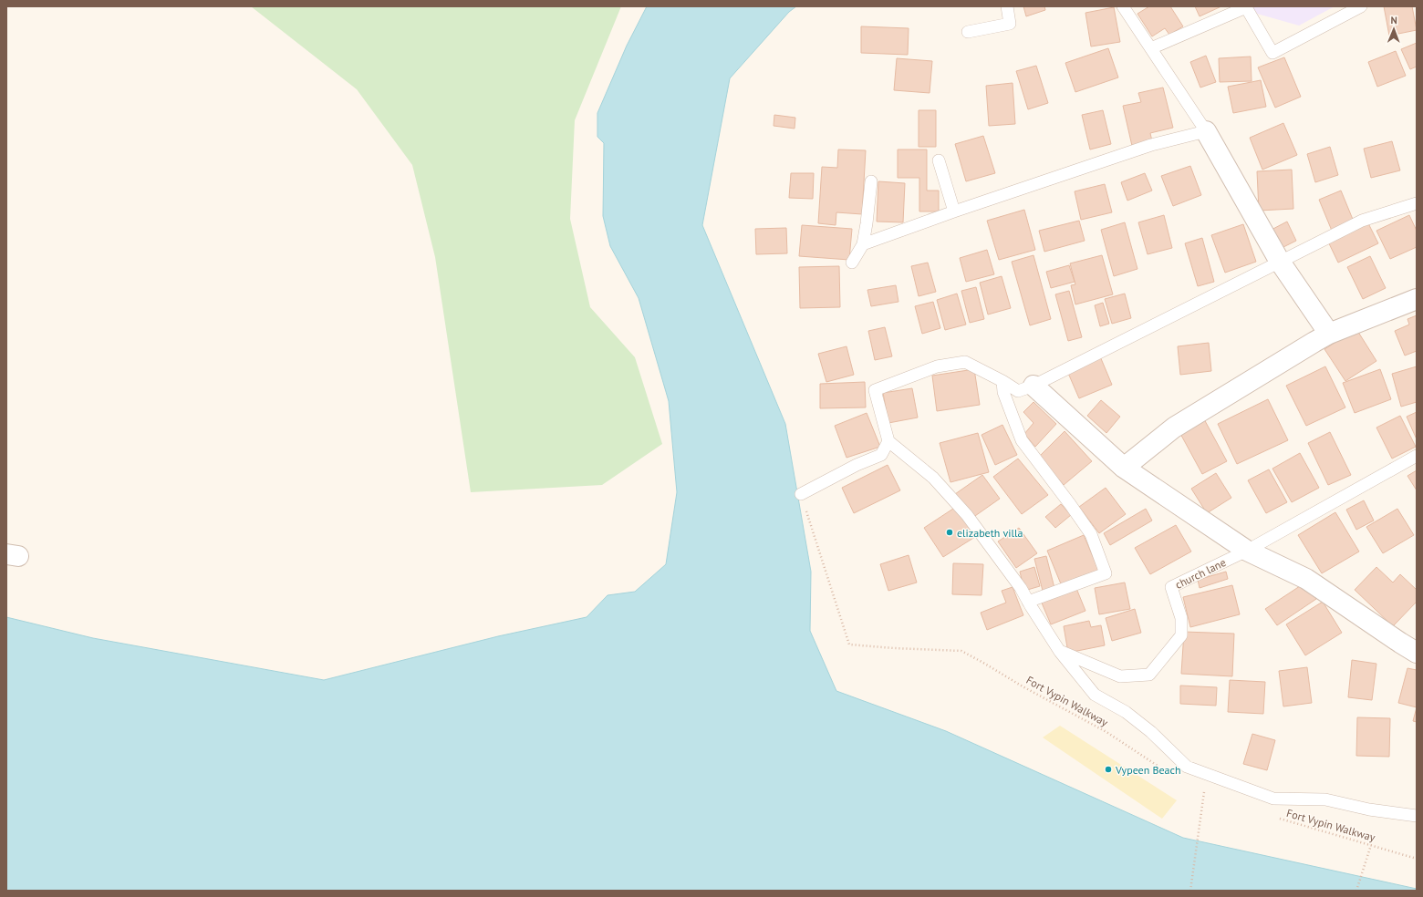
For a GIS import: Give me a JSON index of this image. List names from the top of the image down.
{
  "streets": {
    "lane": ["church lane"],
    "path": ["Fort Vypin Walkway"]
  },
  "places": ["elizabeth villa", "Vypeen Beach"],
  "north": "top"
}
